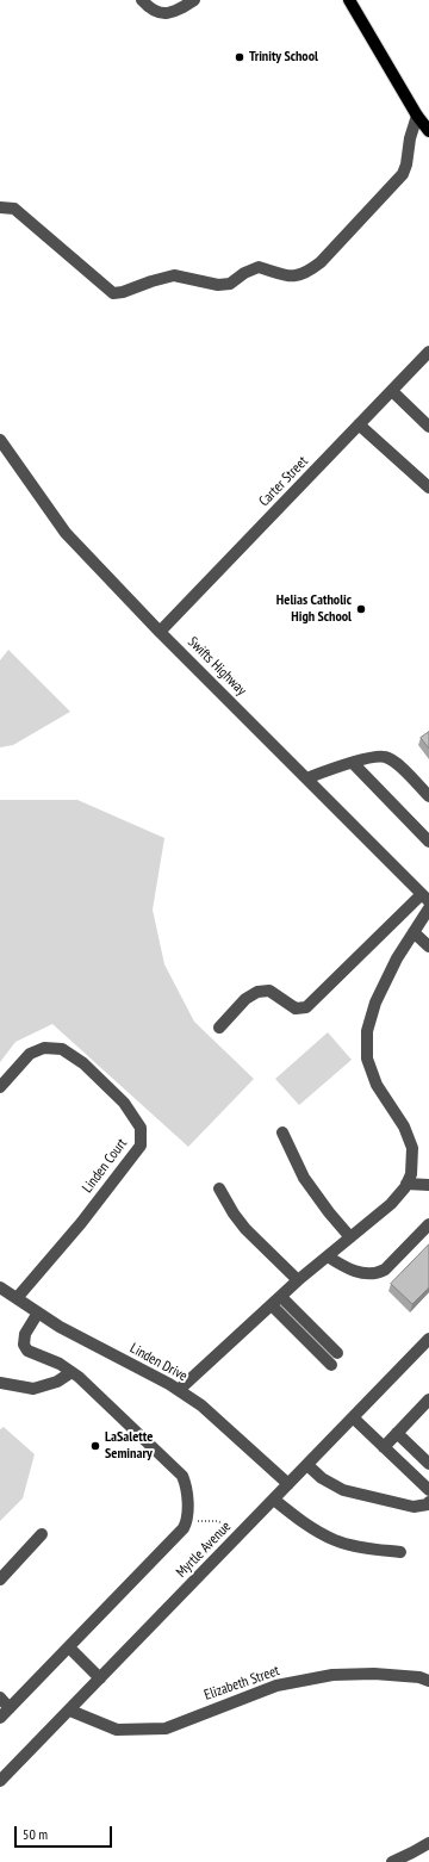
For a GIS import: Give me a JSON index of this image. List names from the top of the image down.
{
  "streets": {
    "street": [
      "Carter Street",
      "Swifts Highway",
      "Linden Court",
      "Linden Drive",
      "Myrtle Avenue",
      "Elizabeth Street"
    ]
  },
  "crossings": [
    ["Carter Street", "Swifts Highway"],
    ["Linden Court", "Linden Drive"],
    ["Linden Drive", "Myrtle Avenue"],
    ["Myrtle Avenue", "Elizabeth Street"]
  ],
  "places": ["Trinity School", "Helias Catholic High School", "LaSalette Seminary"],
  "scale_bar": "50 m"
}
